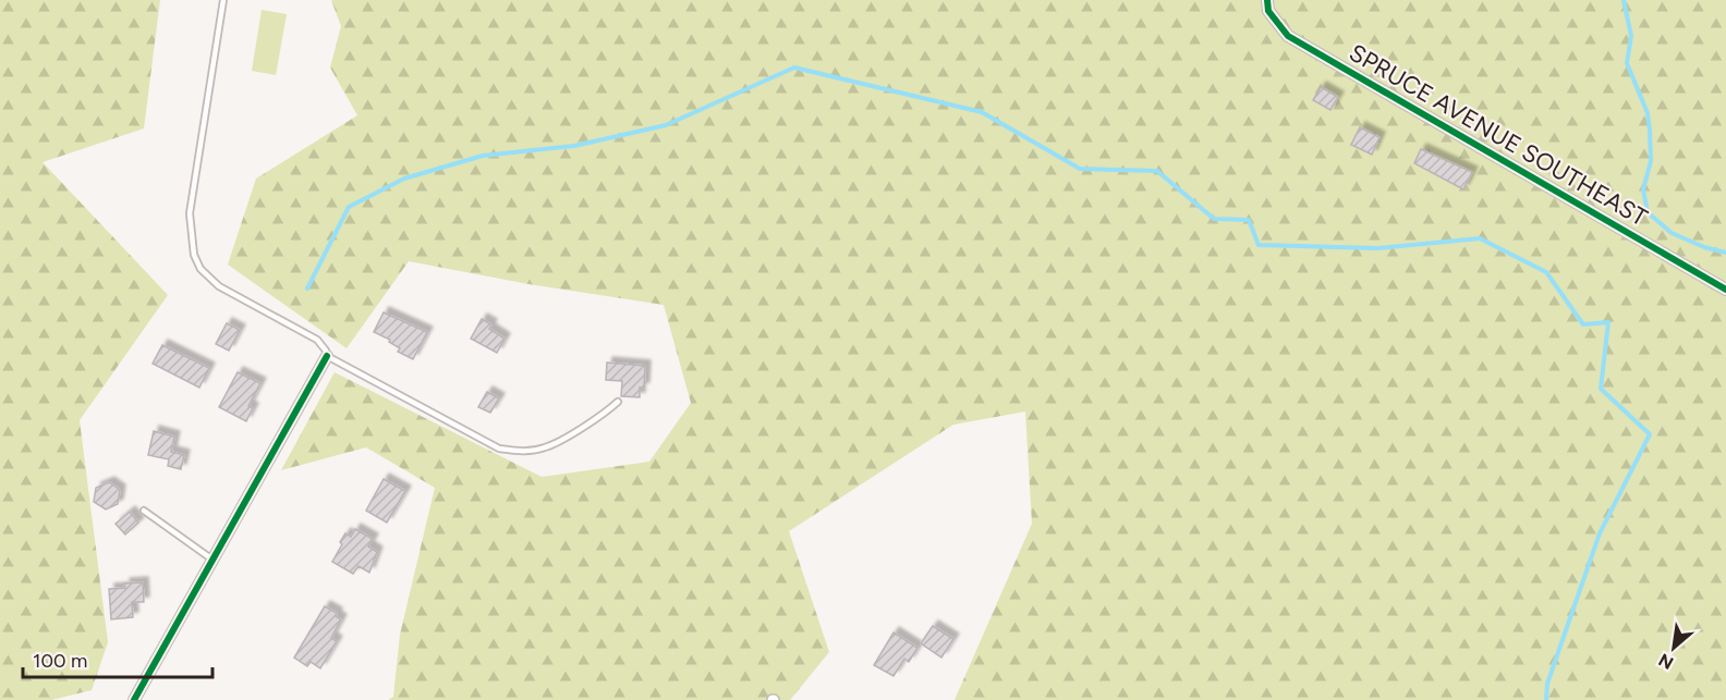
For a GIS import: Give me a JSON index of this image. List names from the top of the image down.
{
  "streets": {
    "street": ["SPRUCE AVENUE SOUTHEAST"]
  },
  "scale_bar": "100 m",
  "north": "bottom left"
}
